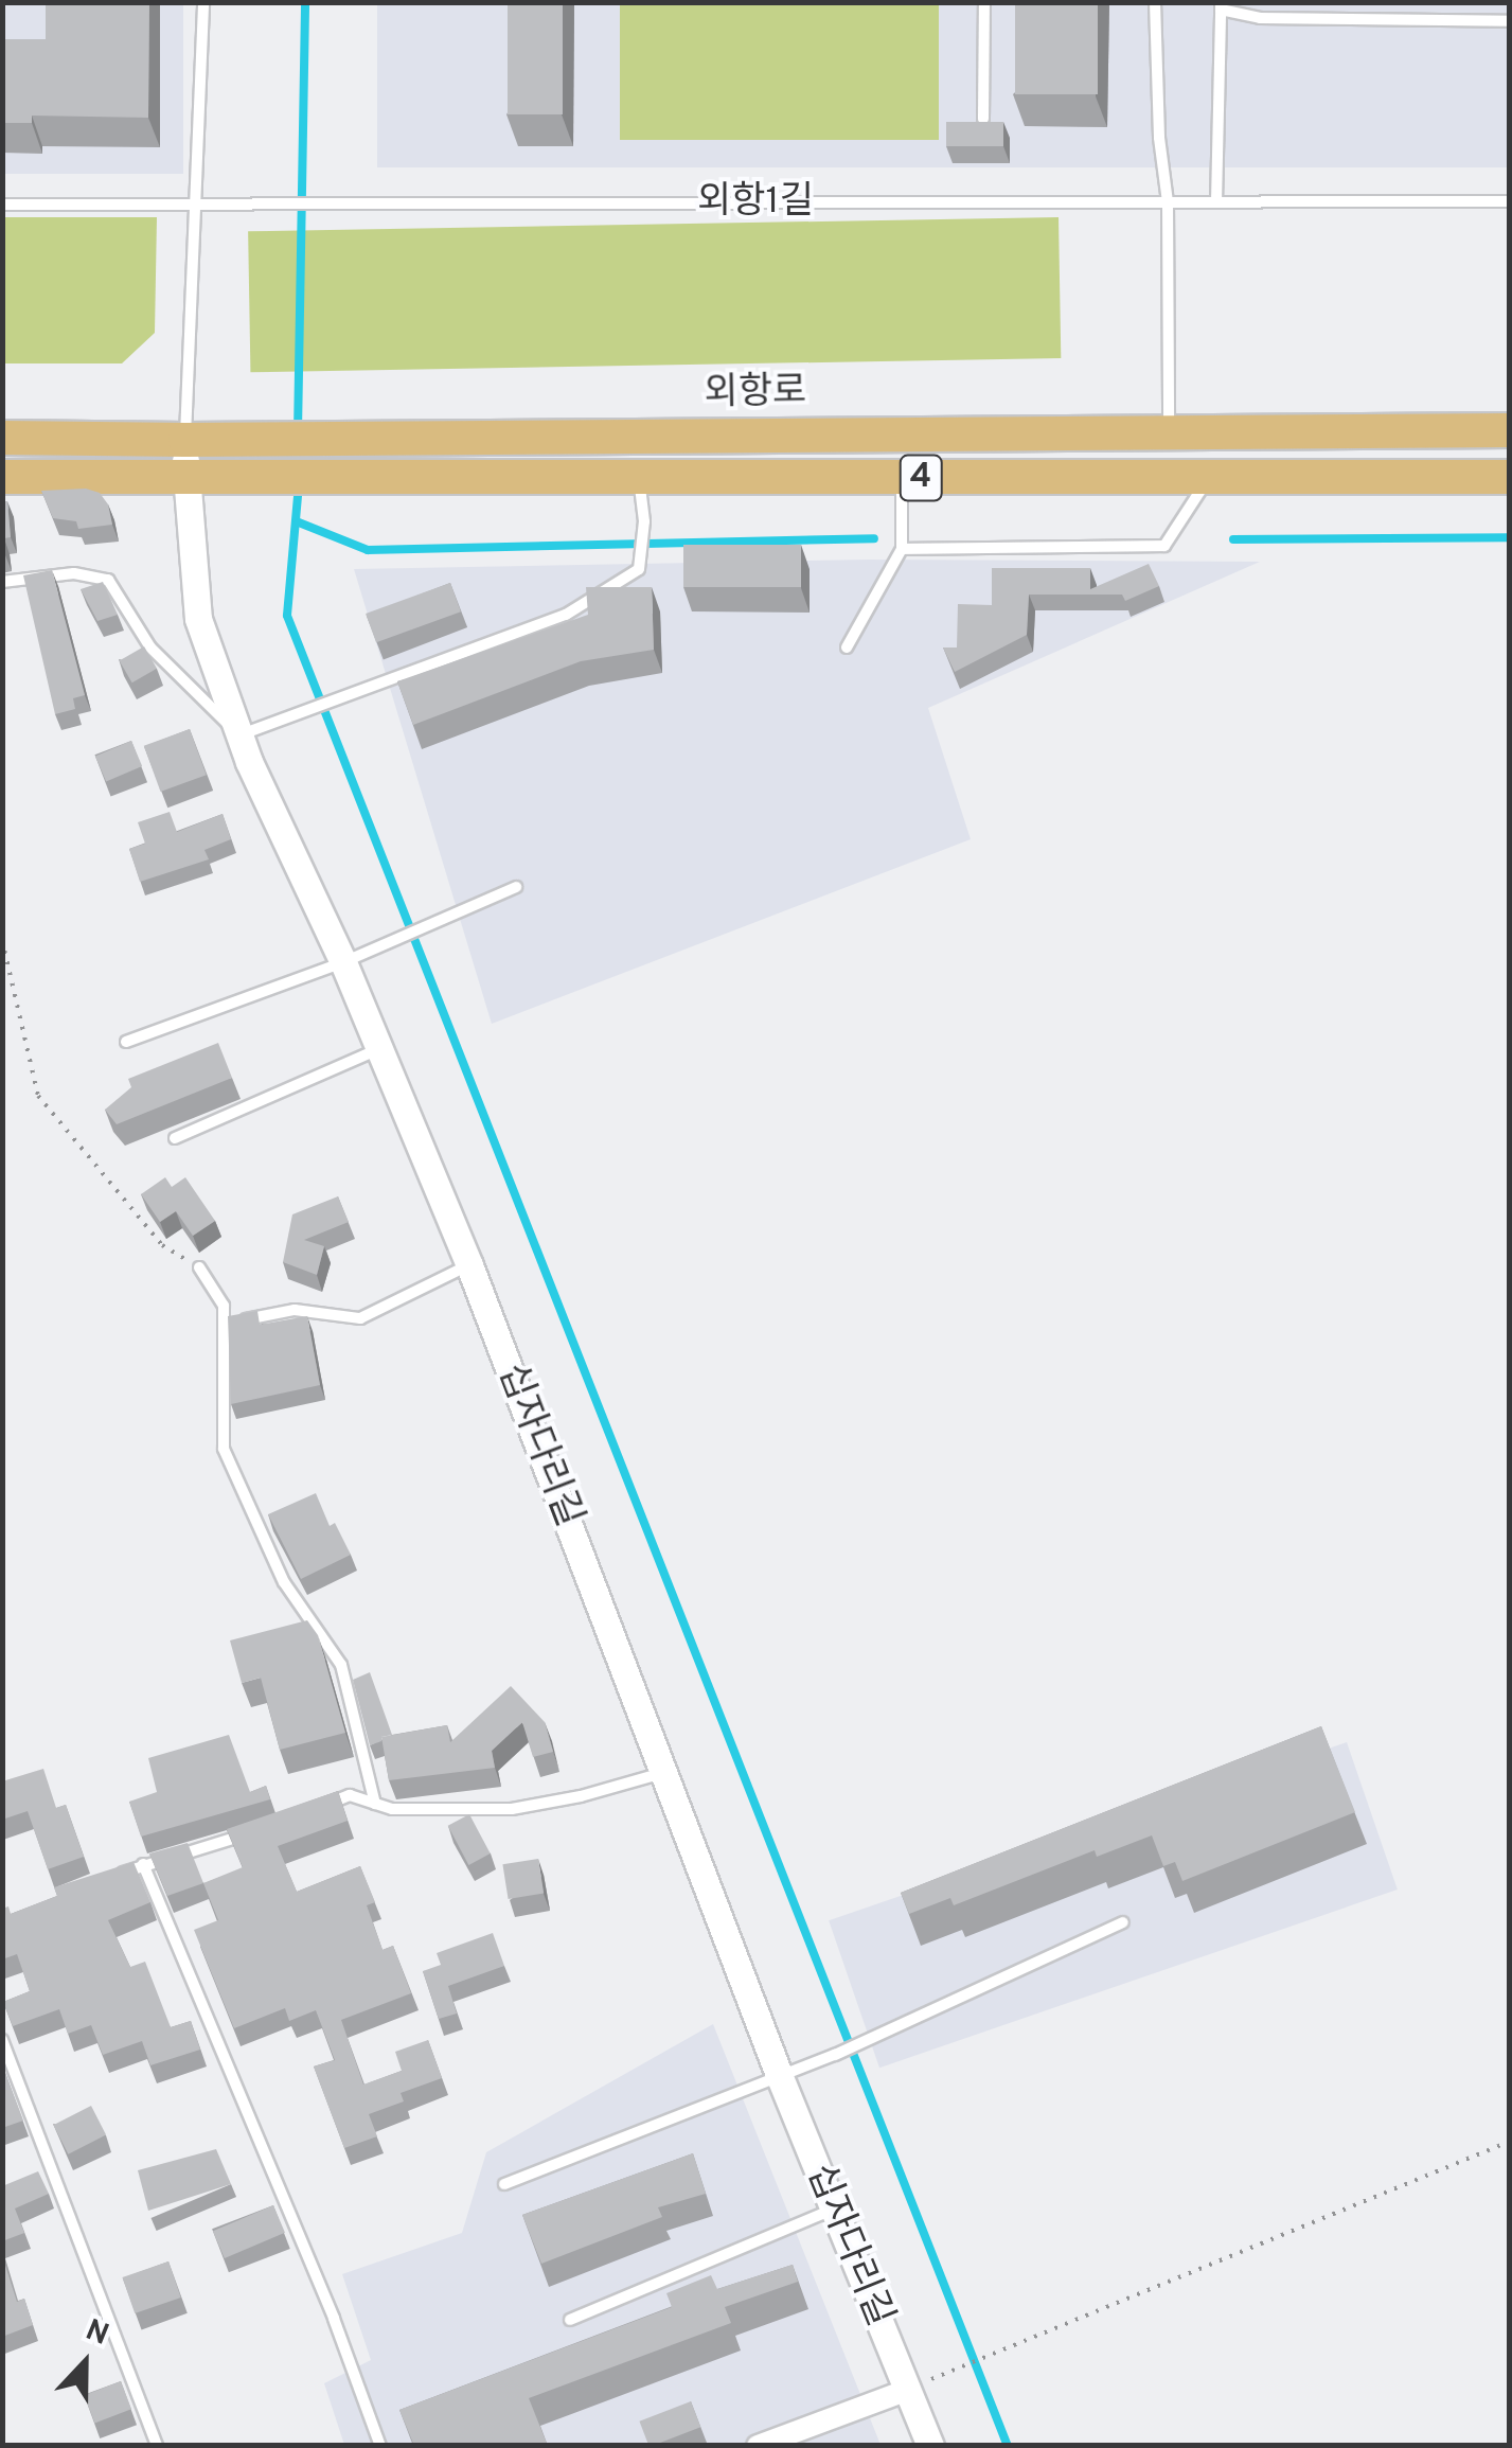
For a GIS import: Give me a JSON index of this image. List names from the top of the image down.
{
  "streets": {
    "main road": ["외항로", "4"],
    "street": ["십자다리길"],
    "lane": ["외항1길"]
  },
  "crossings": [
    ["외항로", "십자다리길"],
    ["4", "십자다리길"]
  ],
  "north": "top"
}
